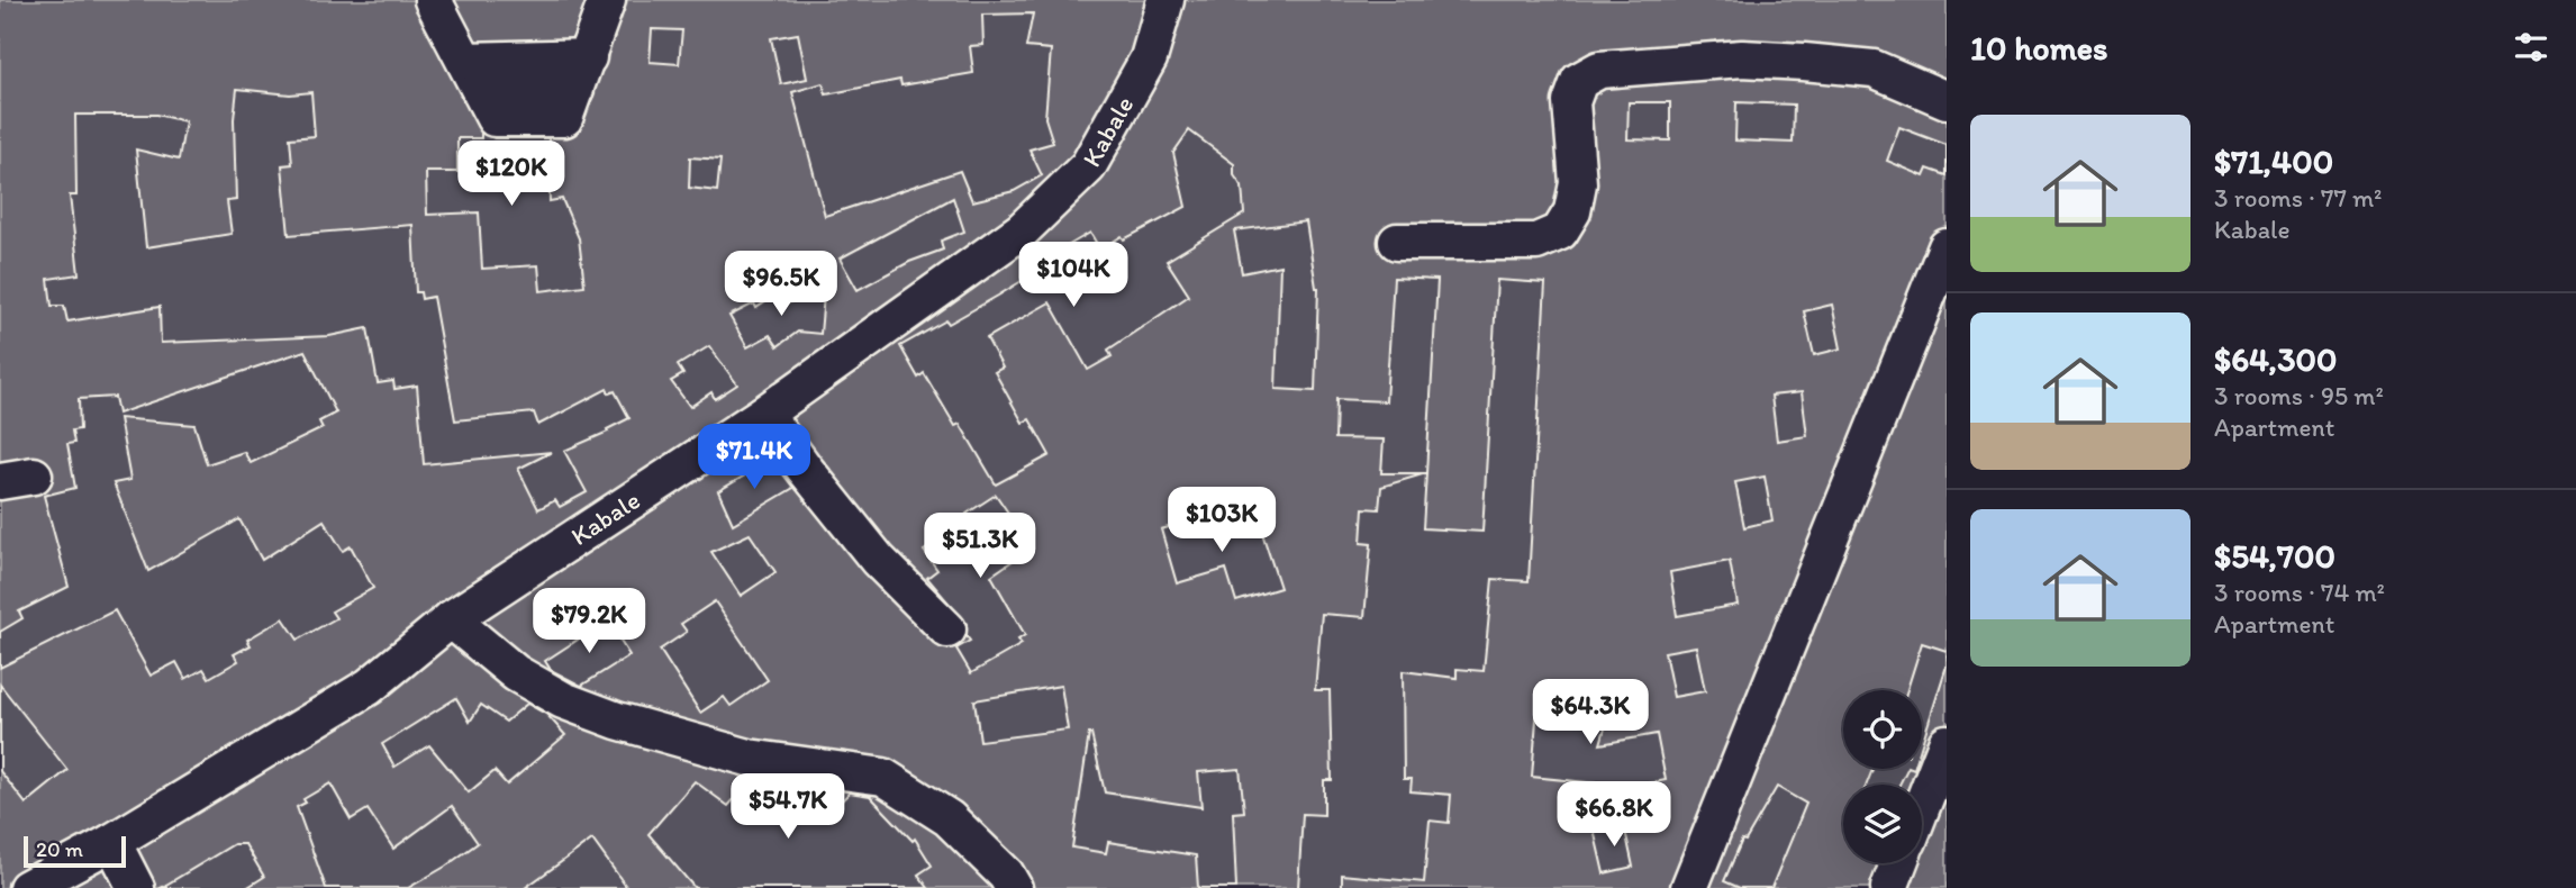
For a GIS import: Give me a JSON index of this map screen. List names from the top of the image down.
{
  "streets": {
    "street": ["Kabale"]
  },
  "scale_bar": "20 m",
  "page": {
    "heading": "10 homes",
    "list": [
      {
        "name": "$71,400",
        "note": "3 rooms · 77 m² · Kabale"
      },
      {
        "name": "$64,300",
        "note": "3 rooms · 95 m² · Apartment"
      },
      {
        "name": "$54,700",
        "note": "3 rooms · 74 m² · Apartment"
      }
    ],
    "price": [
      "$120K",
      "$104K",
      "$96.5K",
      "$71.4K",
      "$103K",
      "$51.3K",
      "$79.2K",
      "$64.3K",
      "$54.7K",
      "$66.8K"
    ],
    "scale": "20 m"
  }
}
